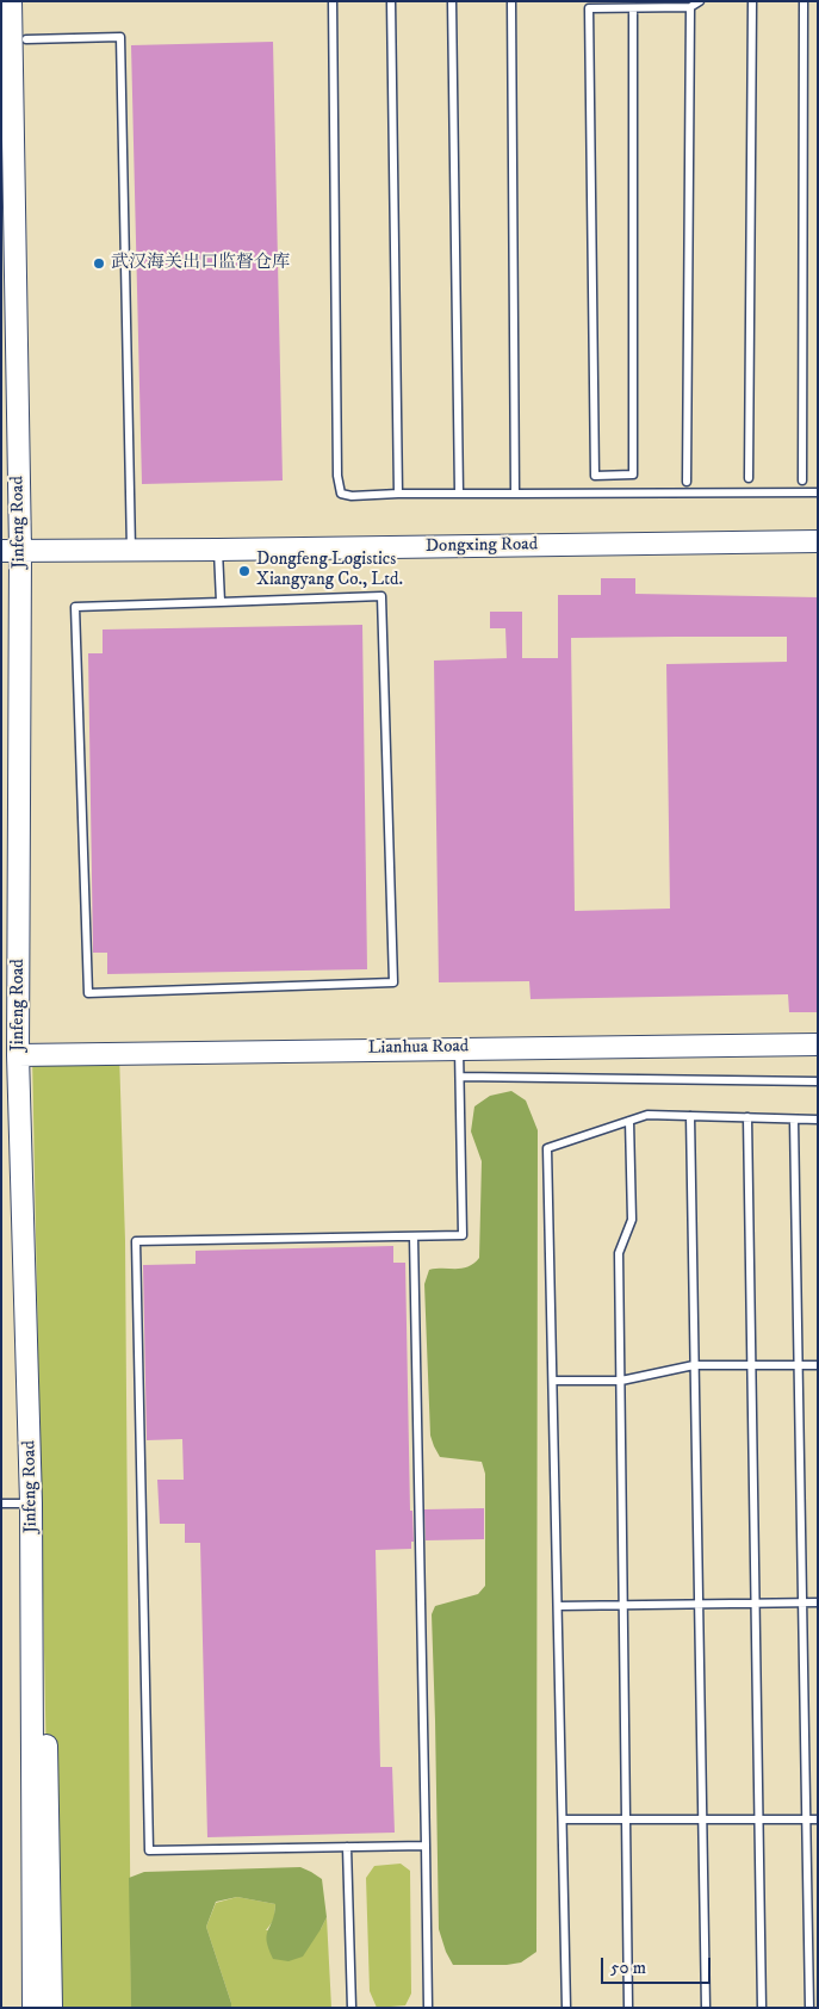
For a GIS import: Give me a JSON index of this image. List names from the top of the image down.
{
  "streets": {
    "street": ["Jinfeng Road", "Dongxing Road", "Lianhua Road"]
  },
  "crossings": [
    ["Jinfeng Road", "Dongxing Road"],
    ["Jinfeng Road", "Lianhua Road"]
  ],
  "places": ["武汉海关出口监督仓库", "Dongfeng Logistics Xiangyang Co., Ltd."],
  "scale_bar": "50 m"
}
